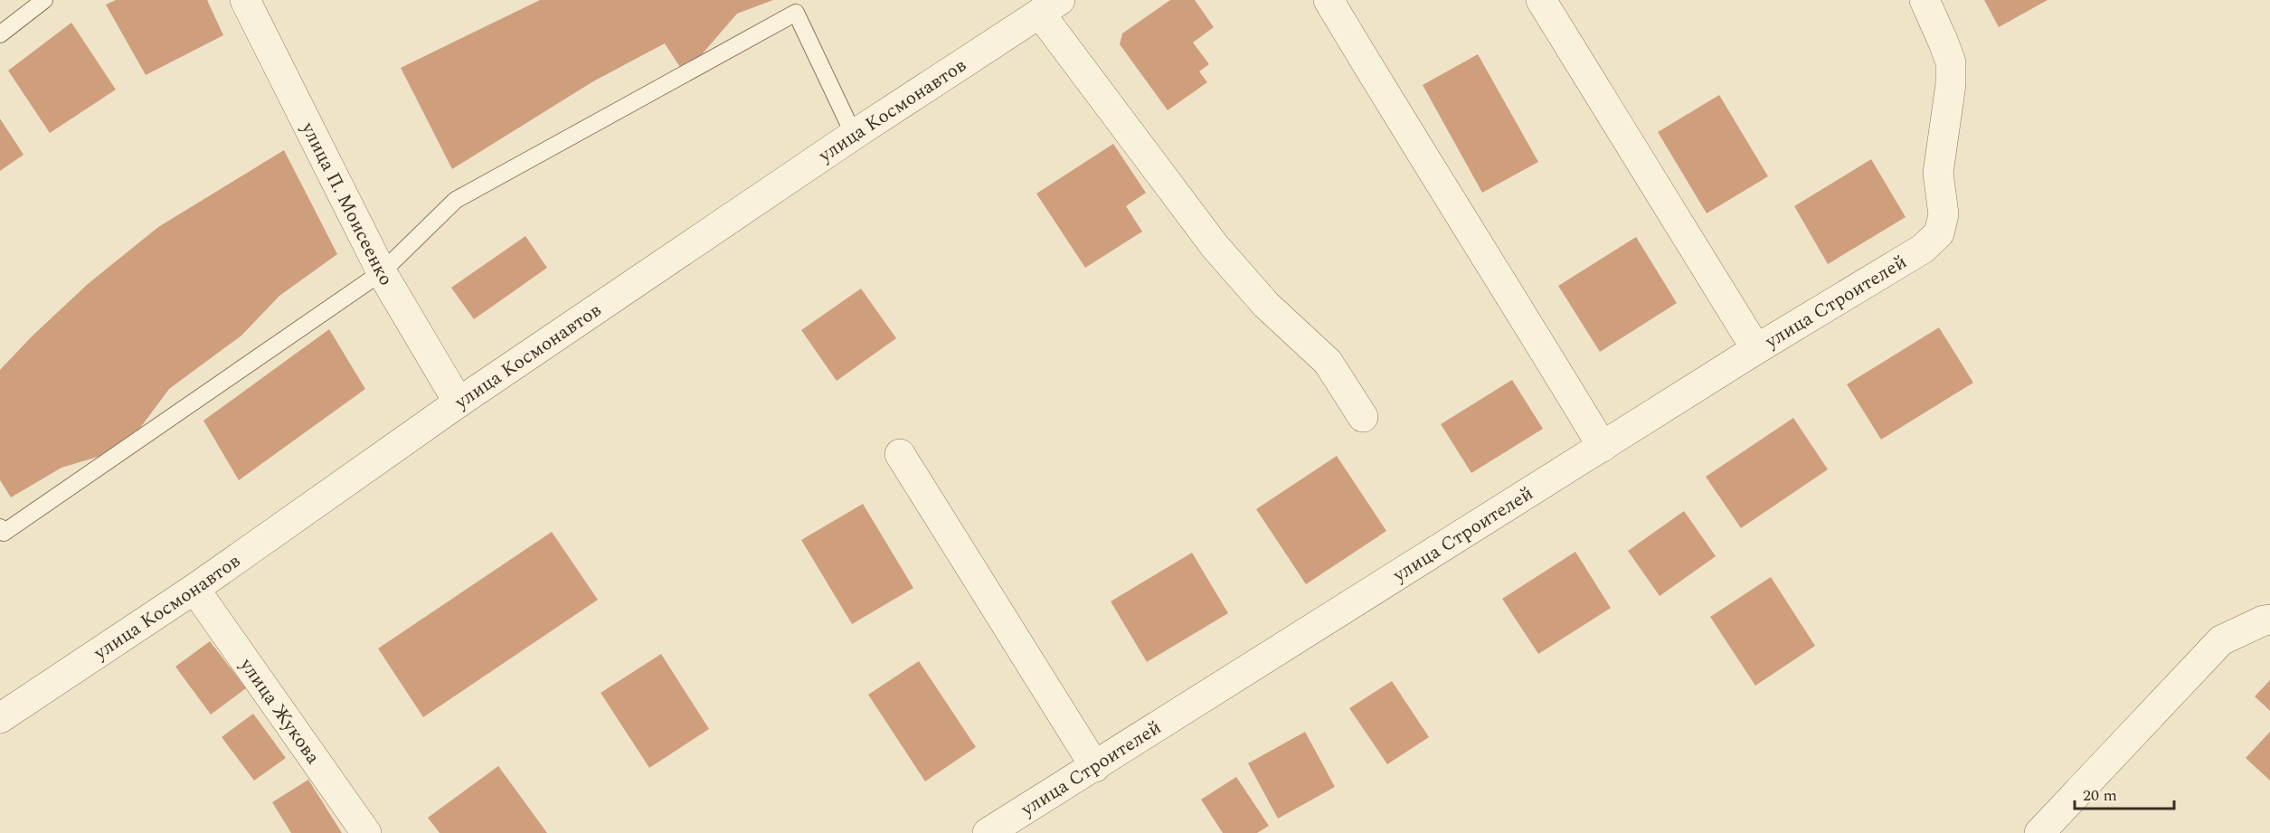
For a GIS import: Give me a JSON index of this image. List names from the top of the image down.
{
  "streets": {
    "street": [
      "улица Космонавтов",
      "улица П. Моисеенко",
      "улица Строителей",
      "улица Жукова"
    ]
  },
  "crossings": [
    ["улица Космонавтов", "улица П. Моисеенко"],
    ["улица Космонавтов", "улица Жукова"]
  ],
  "scale_bar": "20 m"
}
